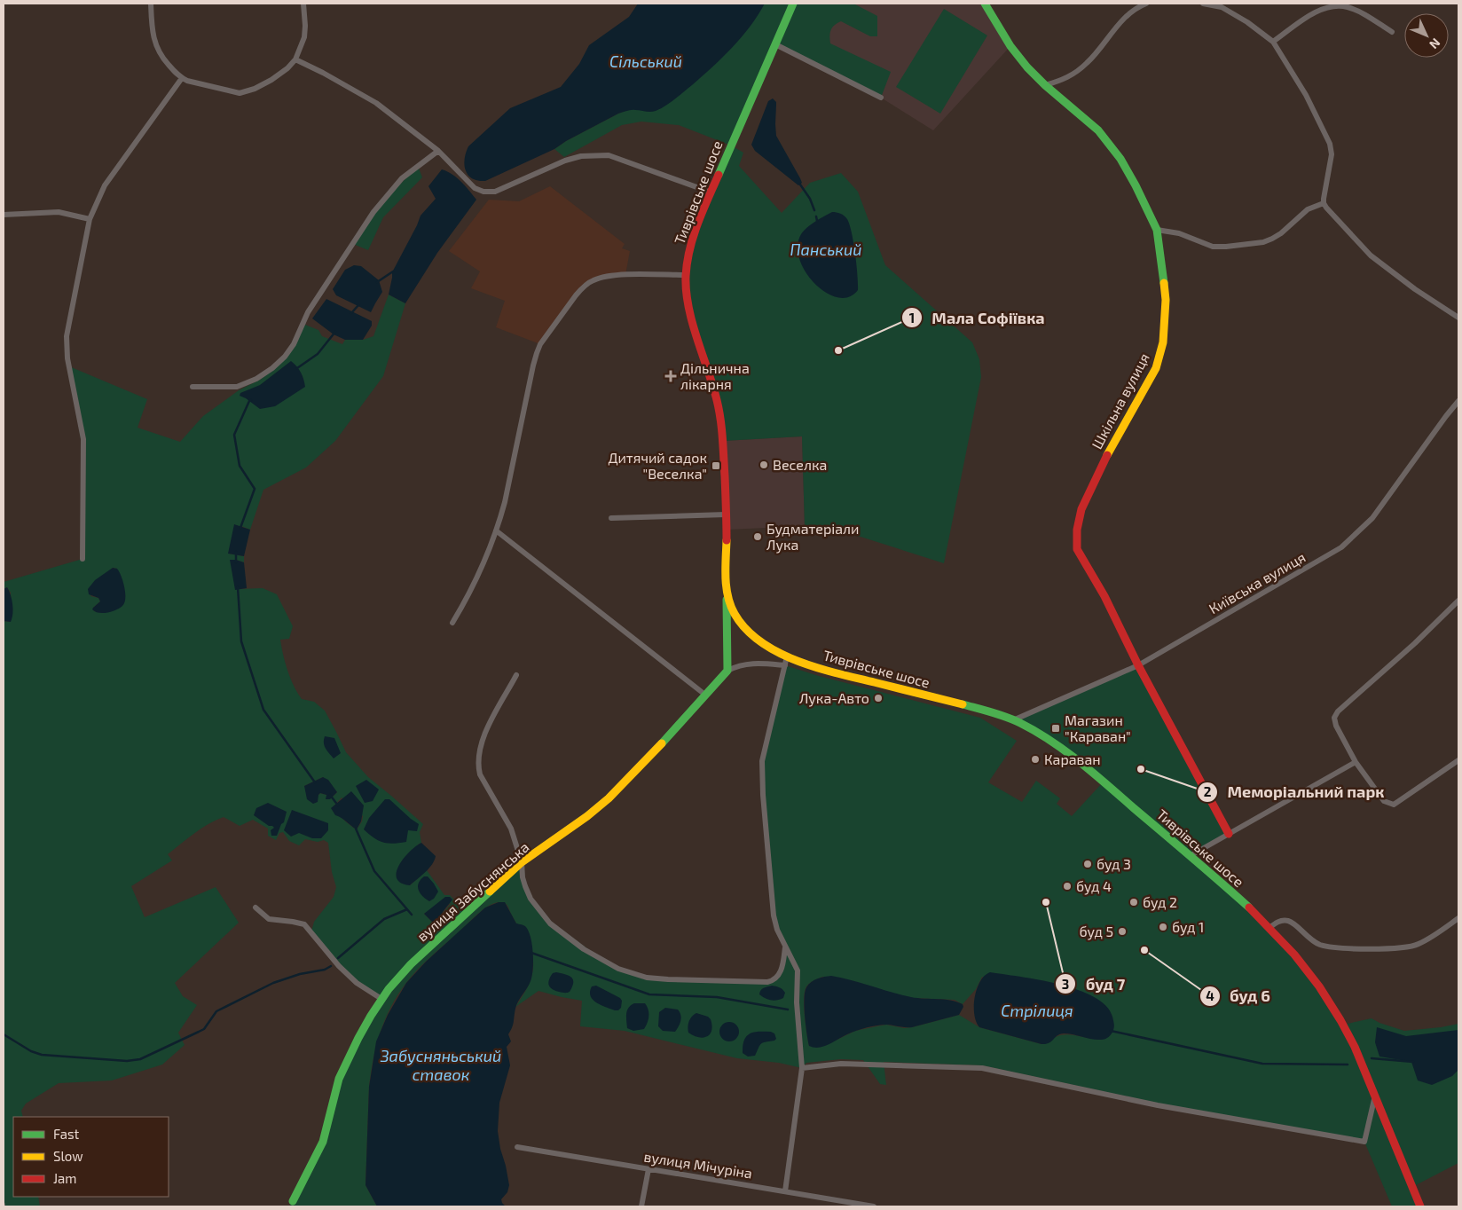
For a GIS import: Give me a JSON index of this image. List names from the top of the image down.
{
  "streets": {
    "street": [
      "Тиврівське шосе",
      "Шкільна вулиця",
      "Київська вулиця",
      "вулиця Забуснянська",
      "вулиця Мічуріна"
    ]
  },
  "crossings": [
    ["Тиврівське шосе", "Київська вулиця"],
    ["Шкільна вулиця", "Київська вулиця"]
  ],
  "water": [
    "Сільський",
    "Панський",
    "Стрілиця",
    "Забусняньський ставок"
  ],
  "places": {
    "other": [
      "Мала Софіївка",
      "Веселка",
      "Будматеріали Лука",
      "Лука-Авто",
      "Караван",
      "Меморіальний парк",
      "буд 3",
      "буд 4",
      "буд 7",
      "буд 2",
      "буд 1",
      "буд 5",
      "буд 6"
    ],
    "health": ["Дільнична лікарня"],
    "transit": ["Дитячий садок \"Веселка\"", "Магазин \"Караван\""]
  },
  "legend": ["Fast", "Slow", "Jam"],
  "north": "bottom right"
}
